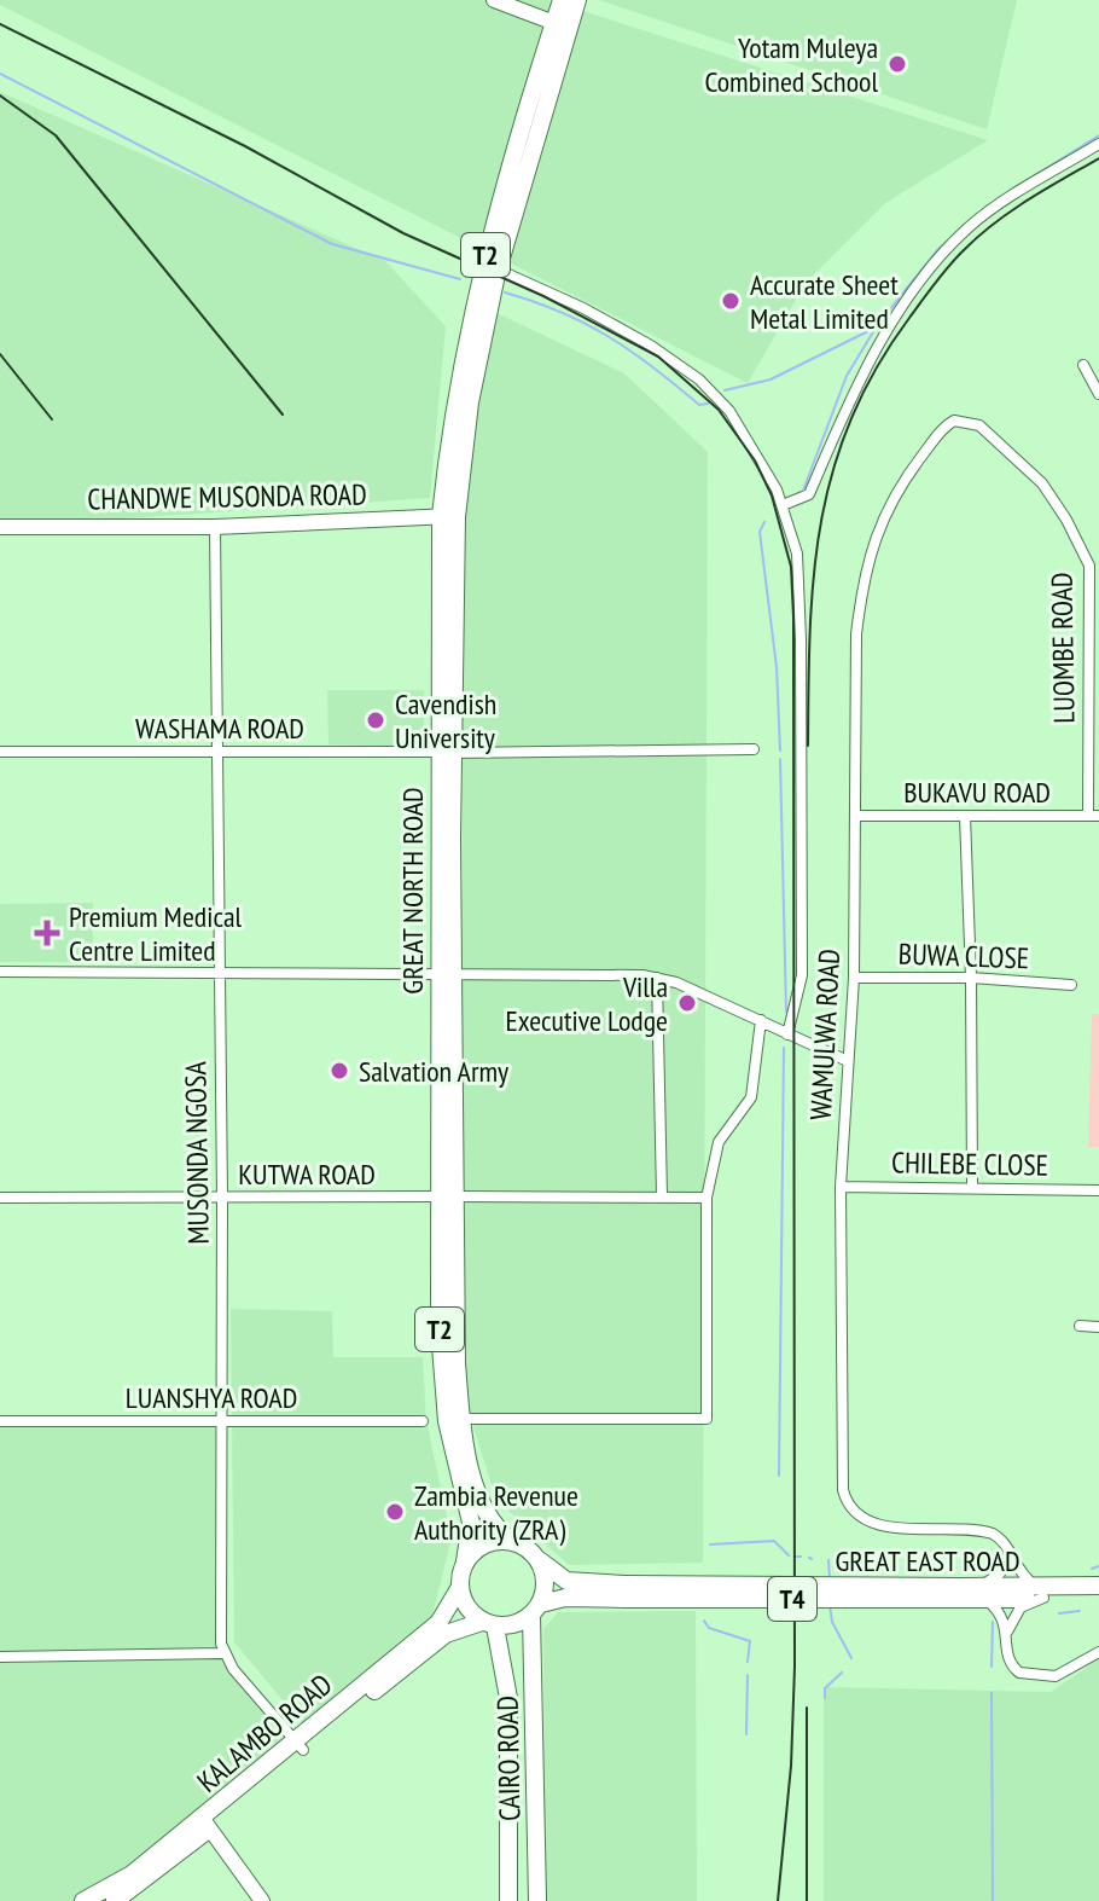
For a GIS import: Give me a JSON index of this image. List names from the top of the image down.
{
  "streets": {
    "main road": [
      "T2",
      "GREAT NORTH ROAD",
      "GREAT EAST ROAD",
      "T4",
      "KALAMBO ROAD",
      "CAIRO ROAD"
    ],
    "street": [
      "CHANDWE MUSONDA ROAD",
      "LUOMBE ROAD",
      "WASHAMA ROAD",
      "BUKAVU ROAD",
      "BUWA CLOSE",
      "WAMULWA ROAD",
      "MUSONDA NGOSA",
      "CHILEBE CLOSE",
      "KUTWA ROAD",
      "LUANSHYA ROAD"
    ]
  },
  "crossings": [
    ["CHANDWE MUSONDA ROAD", "GREAT NORTH ROAD"],
    ["CHANDWE MUSONDA ROAD", "MUSONDA NGOSA"],
    ["LUOMBE ROAD", "BUKAVU ROAD"],
    ["LUOMBE ROAD", "WAMULWA ROAD"],
    ["WASHAMA ROAD", "GREAT NORTH ROAD"],
    ["WASHAMA ROAD", "MUSONDA NGOSA"],
    ["BUKAVU ROAD", "WAMULWA ROAD"],
    ["GREAT NORTH ROAD", "KUTWA ROAD"],
    ["GREAT NORTH ROAD", "GREAT EAST ROAD"],
    ["GREAT NORTH ROAD", "KALAMBO ROAD"],
    ["GREAT NORTH ROAD", "CAIRO ROAD"],
    ["BUWA CLOSE", "WAMULWA ROAD"],
    ["WAMULWA ROAD", "CHILEBE CLOSE"],
    ["WAMULWA ROAD", "GREAT EAST ROAD"],
    ["MUSONDA NGOSA", "KUTWA ROAD"],
    ["MUSONDA NGOSA", "LUANSHYA ROAD"],
    ["GREAT EAST ROAD", "KALAMBO ROAD"],
    ["GREAT EAST ROAD", "CAIRO ROAD"],
    ["KALAMBO ROAD", "CAIRO ROAD"]
  ],
  "places": {
    "other": [
      "Yotam Muleya Combined School",
      "Accurate Sheet Metal Limited",
      "Cavendish University",
      "Villa Executive Lodge",
      "Salvation Army",
      "Zambia Revenue Authority (ZRA)"
    ],
    "health": ["Premium Medical Centre Limited"]
  }
}
